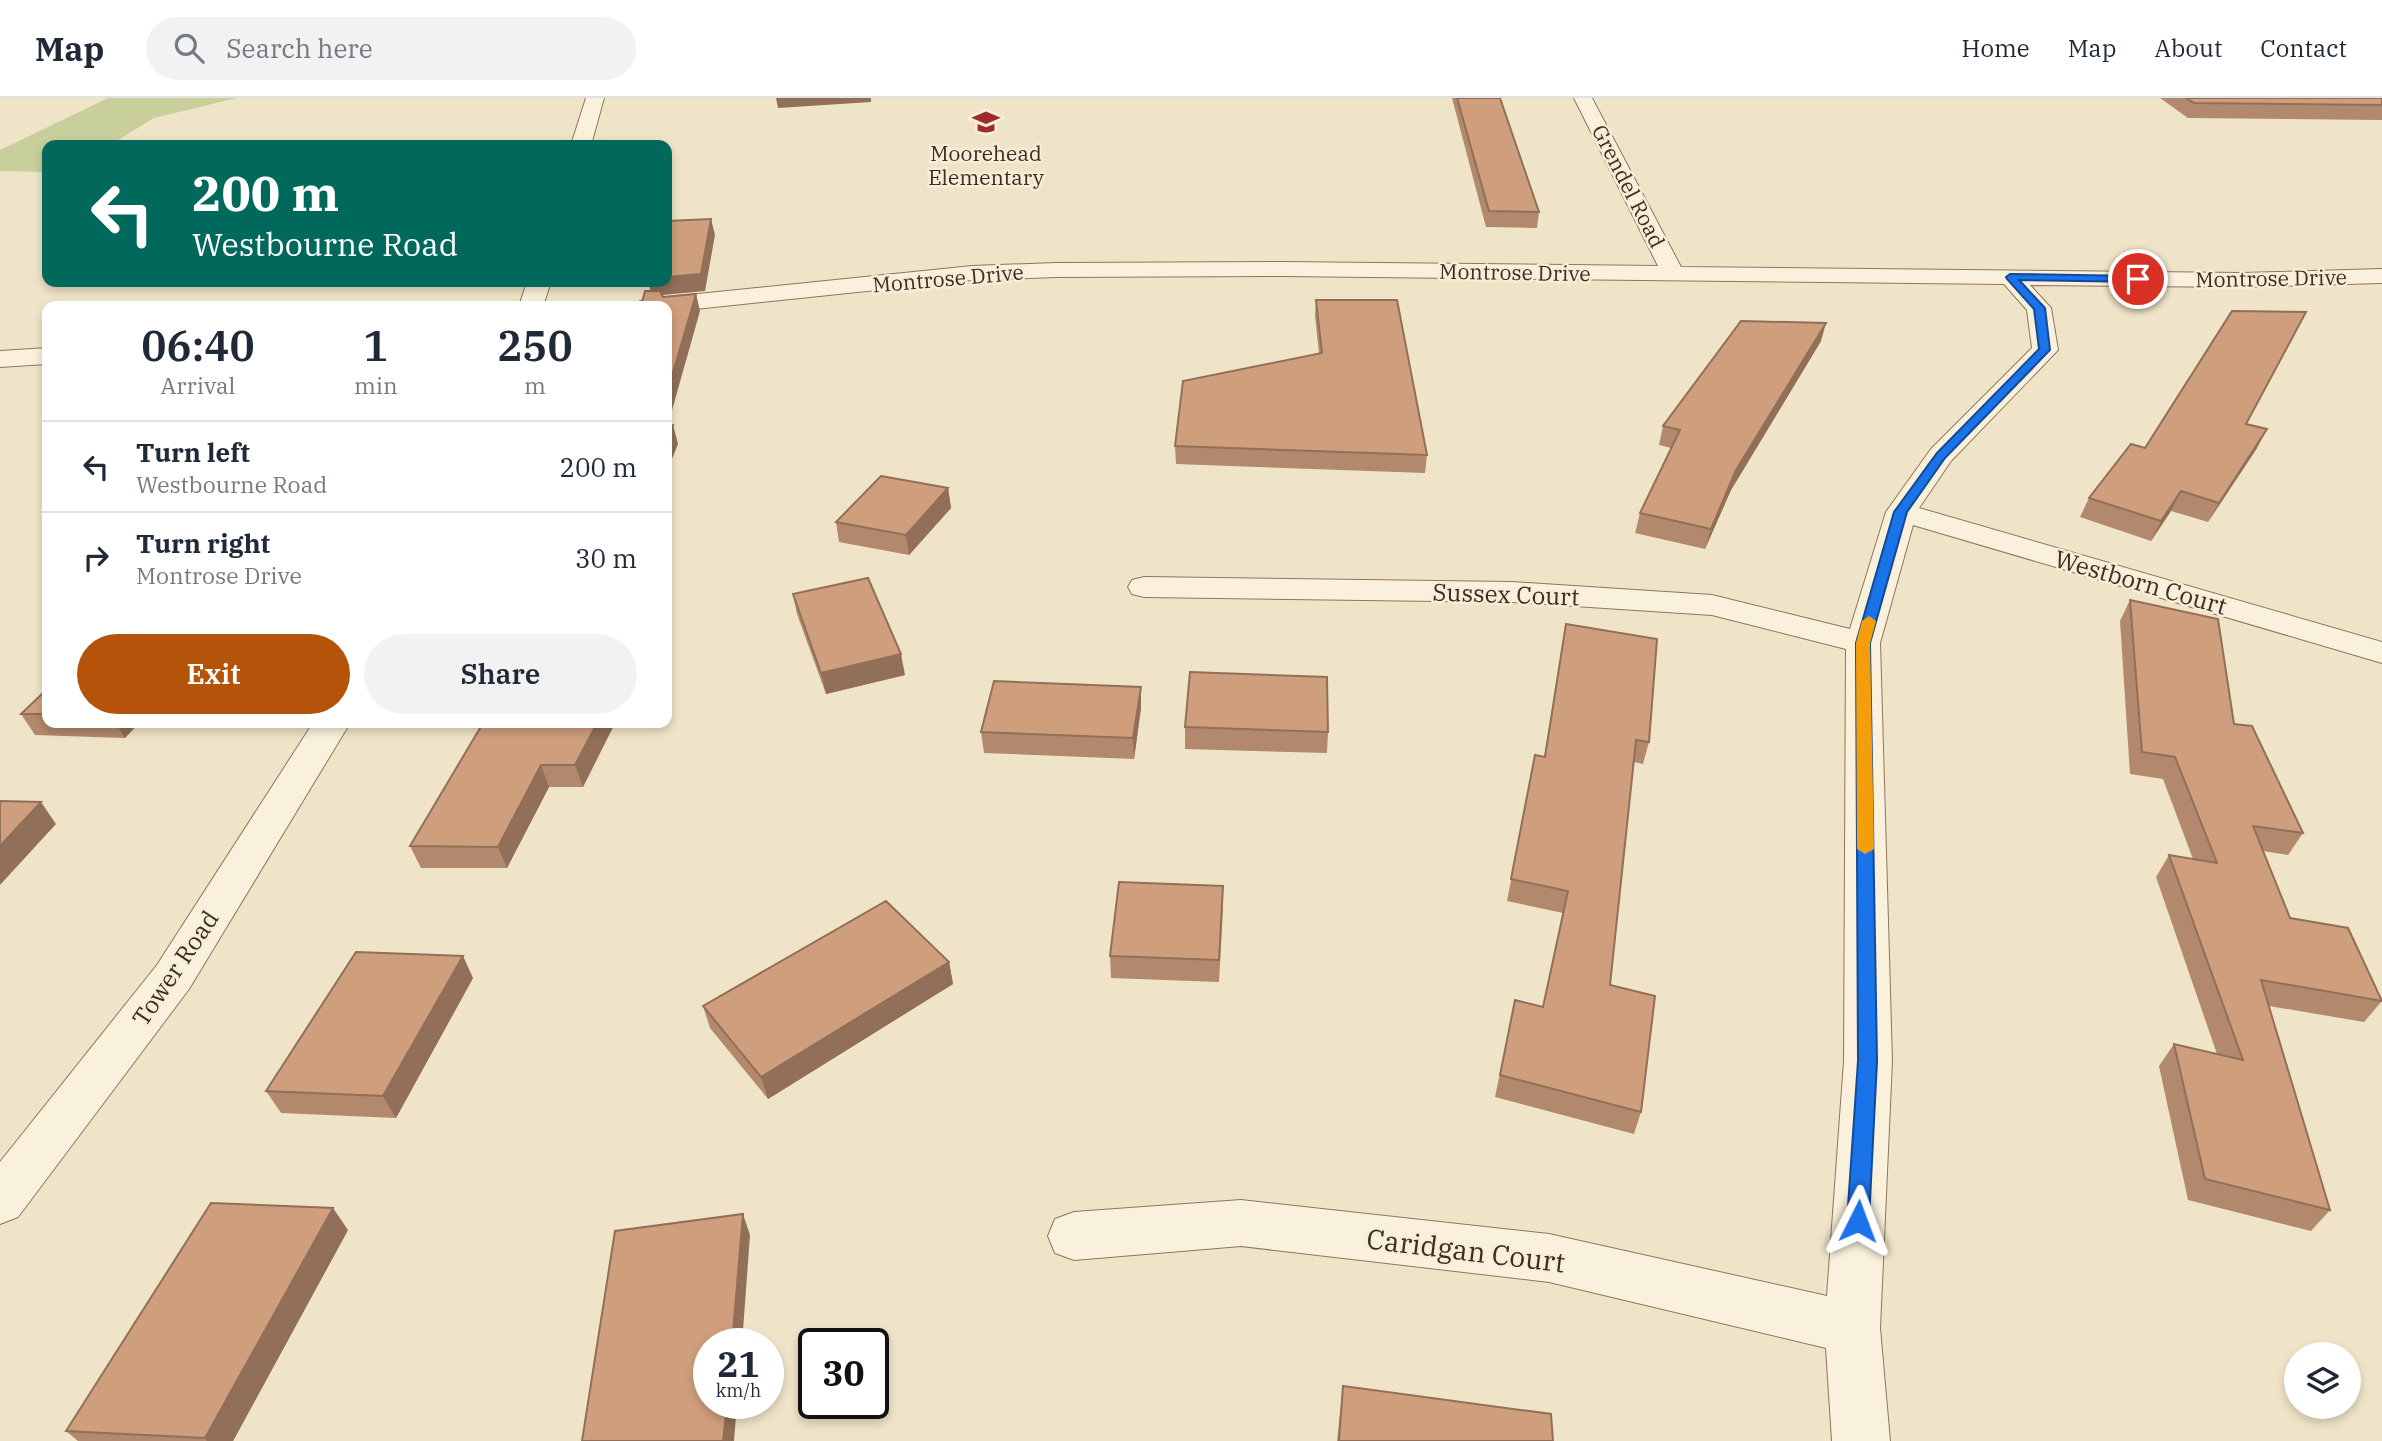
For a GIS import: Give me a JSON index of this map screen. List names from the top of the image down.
{
  "streets": {
    "street": [
      "Grendel Road",
      "Montrose Drive",
      "Westborn Court",
      "Sussex Court",
      "Tower Road",
      "Caridgan Court"
    ]
  },
  "crossings": [
    ["Grendel Road", "Montrose Drive"]
  ],
  "places": {
    "school or university": ["Moorehead Elementary"]
  },
  "page": {
    "header": "Map",
    "search": "Search here",
    "nav": [
      "Home",
      "Map",
      "About",
      "Contact"
    ],
    "turn": ["200 m", "Westbourne Road"],
    "eta": [
      "06:40",
      "Arrival",
      "1",
      "min",
      "250",
      "m"
    ],
    "list": [
      {
        "name": "Turn left",
        "note": "Westbourne Road",
        "value": "200 m"
      },
      {
        "name": "Turn right",
        "note": "Montrose Drive",
        "value": "30 m"
      }
    ],
    "buttons": ["Exit", "Share"],
    "speed": "21 km/h",
    "limit": "30"
  }
}
